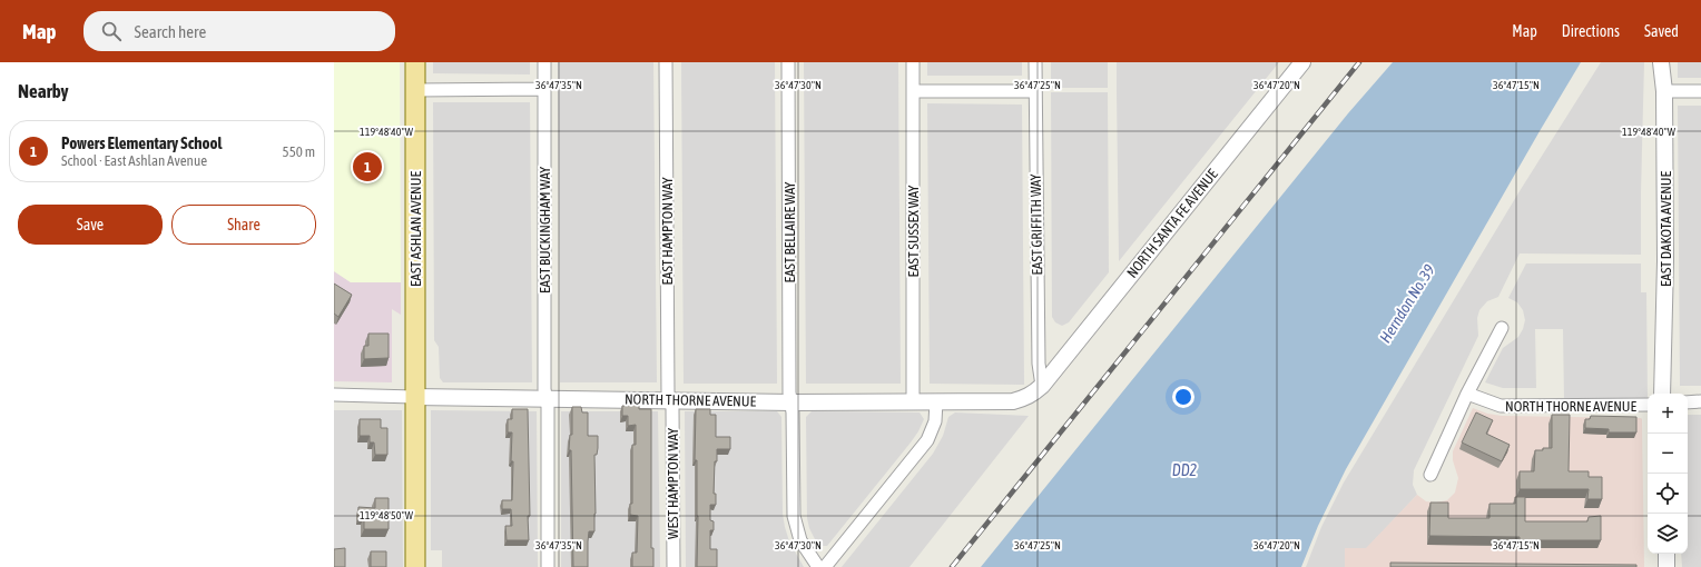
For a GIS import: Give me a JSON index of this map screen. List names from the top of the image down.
{
  "streets": {
    "main road": ["EAST ASHLAN AVENUE"],
    "street": [
      "NORTH SANTA FE AVENUE",
      "EAST GRIFFITH WAY",
      "EAST DAKOTA AVENUE",
      "EAST BUCKINGHAM WAY",
      "EAST HAMPTON WAY",
      "EAST SUSSEX WAY",
      "EAST BELLAIRE WAY",
      "NORTH THORNE AVENUE",
      "WEST HAMPTON WAY"
    ]
  },
  "crossings": [
    ["NORTH SANTA FE AVENUE", "EAST GRIFFITH WAY"],
    ["NORTH SANTA FE AVENUE", "NORTH THORNE AVENUE"],
    ["EAST GRIFFITH WAY", "NORTH THORNE AVENUE"],
    ["EAST ASHLAN AVENUE", "NORTH THORNE AVENUE"],
    ["EAST BUCKINGHAM WAY", "NORTH THORNE AVENUE"],
    ["EAST HAMPTON WAY", "NORTH THORNE AVENUE"],
    ["EAST HAMPTON WAY", "WEST HAMPTON WAY"],
    ["EAST SUSSEX WAY", "NORTH THORNE AVENUE"],
    ["EAST BELLAIRE WAY", "NORTH THORNE AVENUE"],
    ["NORTH THORNE AVENUE", "WEST HAMPTON WAY"]
  ],
  "water": ["Herndon No. 39", "DD2"],
  "page": {
    "header": "Map",
    "search": "Search here",
    "nav": ["Map", "Directions", "Saved"],
    "heading": "Nearby",
    "list": [
      {
        "mark": "1",
        "name": "Powers Elementary School",
        "note": "School · East Ashlan Avenue",
        "value": "550 m"
      }
    ],
    "pins": "1",
    "buttons": ["Save", "Share"],
    "map_buttons": ["+", "−"]
  },
  "coordinates": [
    "36°47'35\"N",
    "36°47'30\"N",
    "36°47'25\"N",
    "36°47'20\"N",
    "36°47'15\"N",
    "119°48'40\"W",
    "119°48'50\"W"
  ]
}
